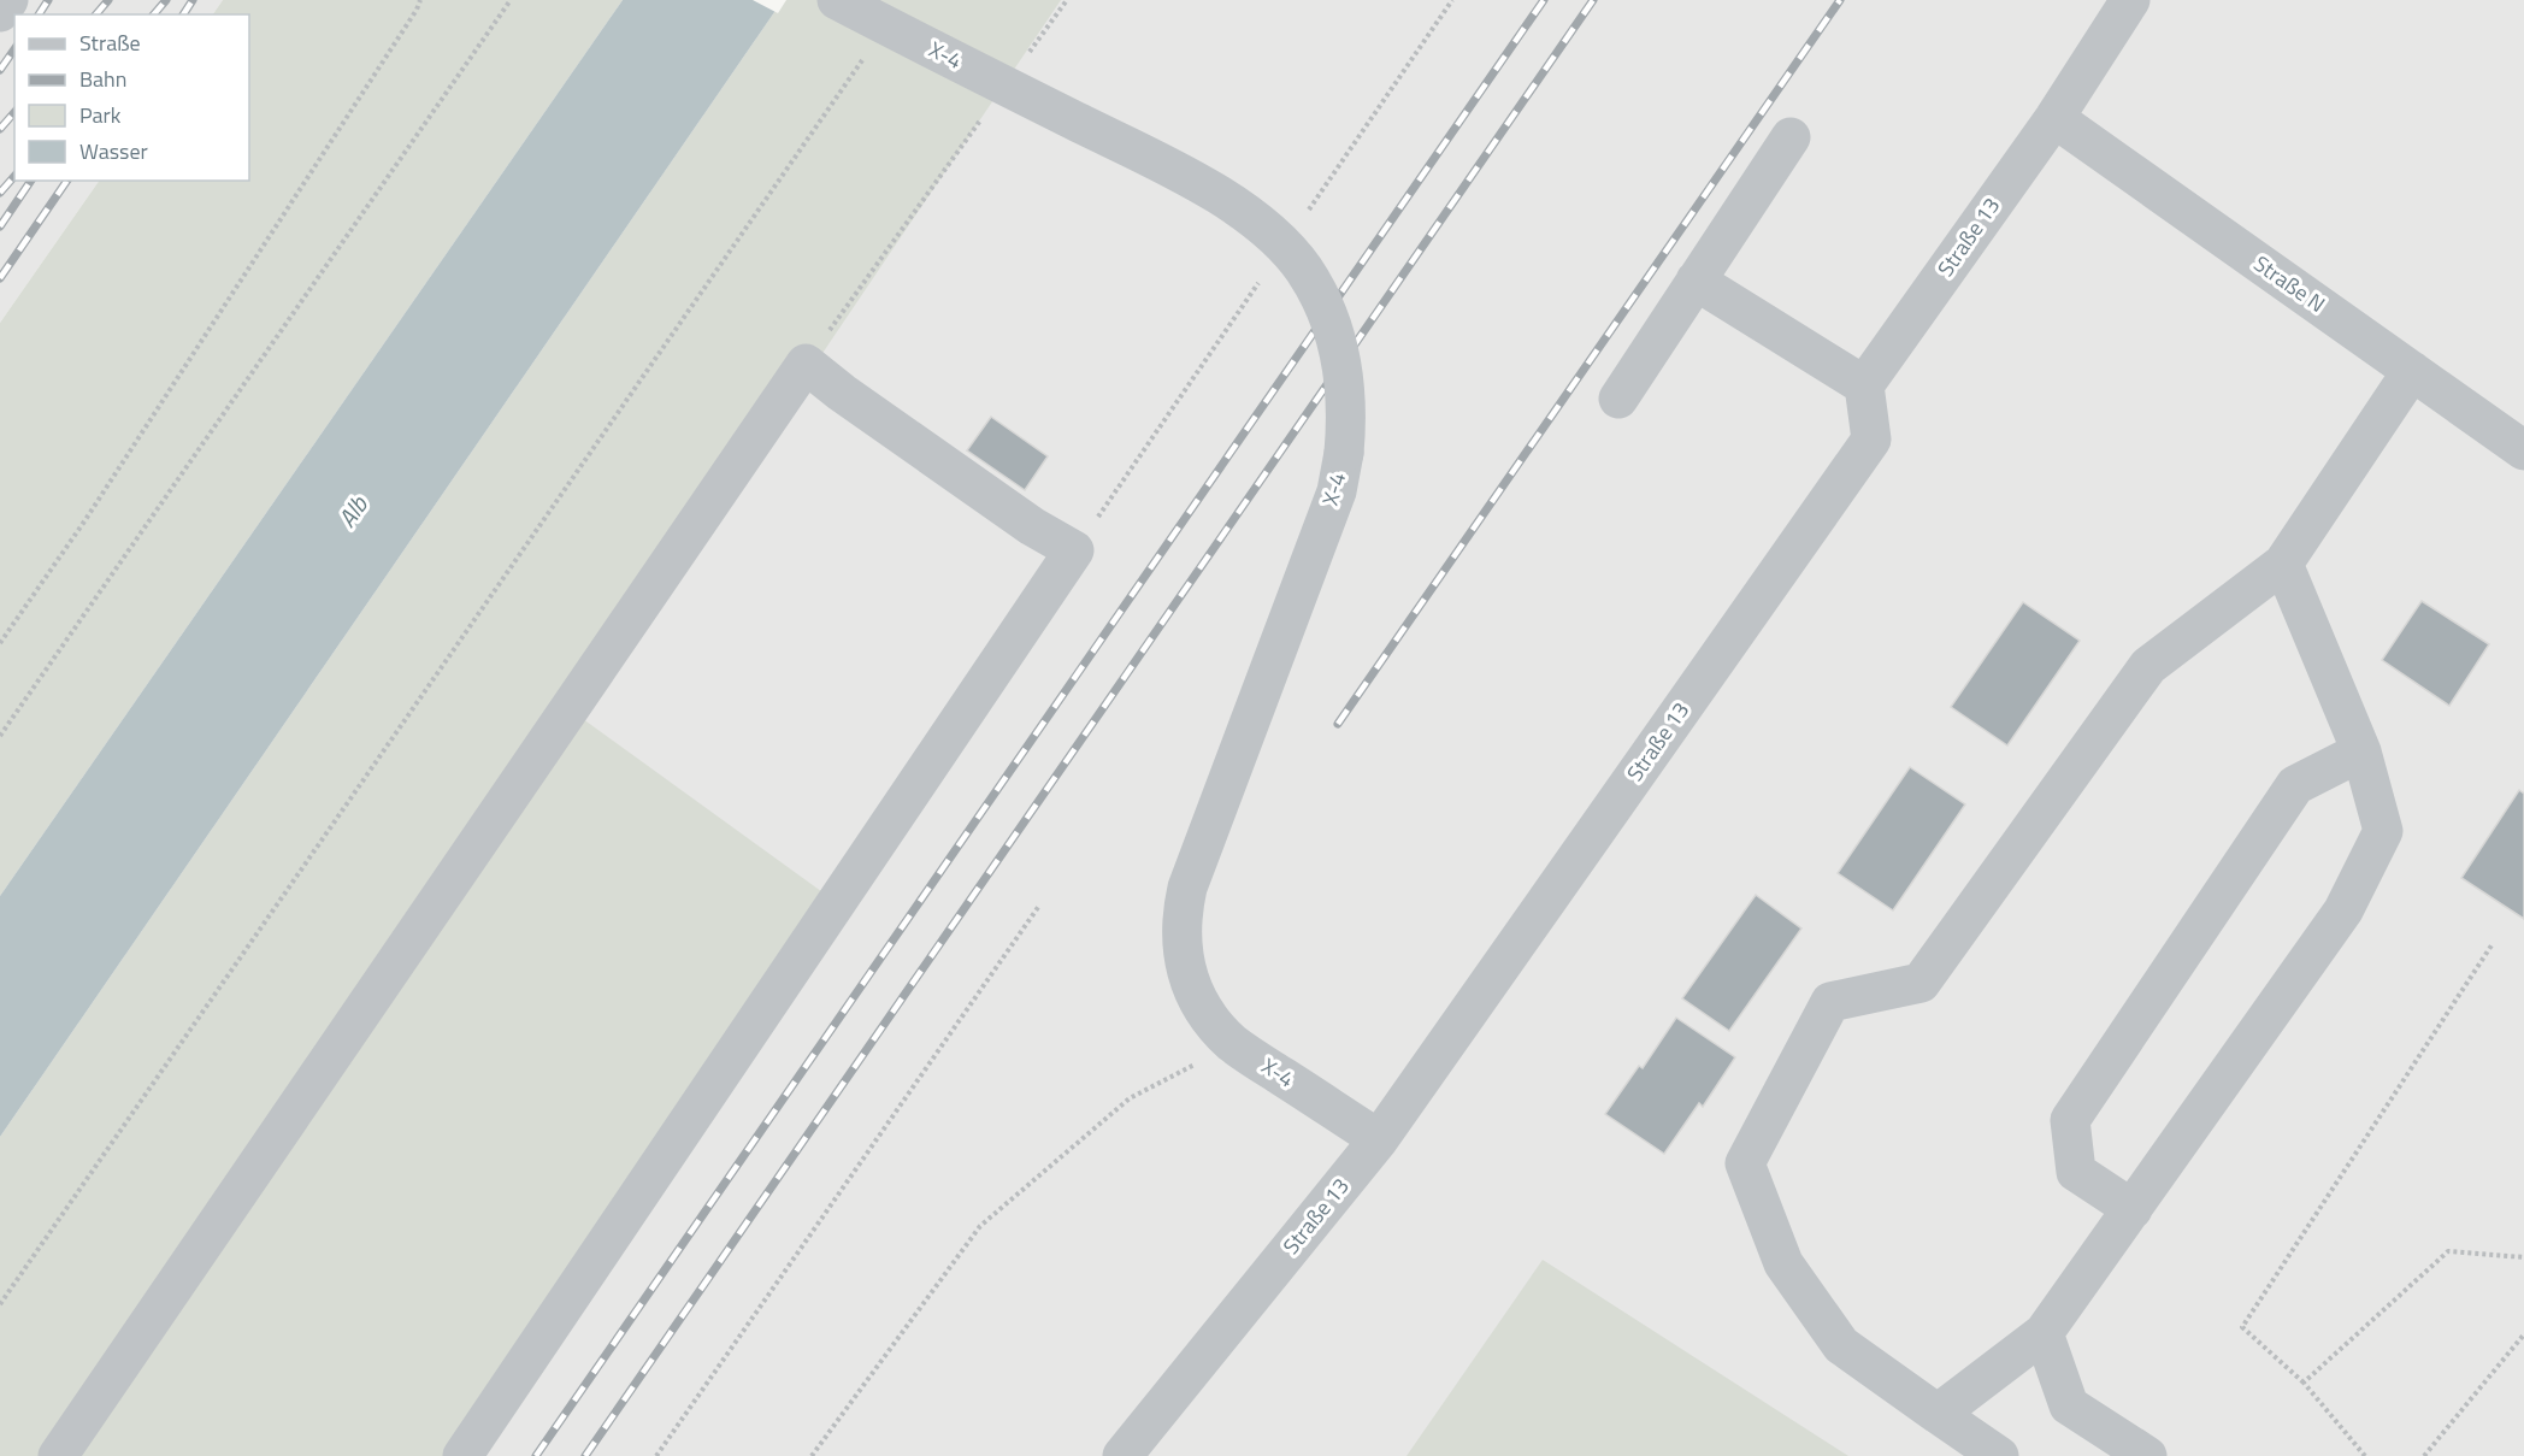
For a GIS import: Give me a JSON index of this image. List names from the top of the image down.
{
  "streets": {
    "street": ["X-4", "Straße 13", "Straße N"]
  },
  "crossings": [
    ["X-4", "Straße 13"],
    ["Straße 13", "Straße N"]
  ],
  "water": ["Alb"],
  "legend": [
    "Straße",
    "Bahn",
    "Park",
    "Wasser"
  ]
}
